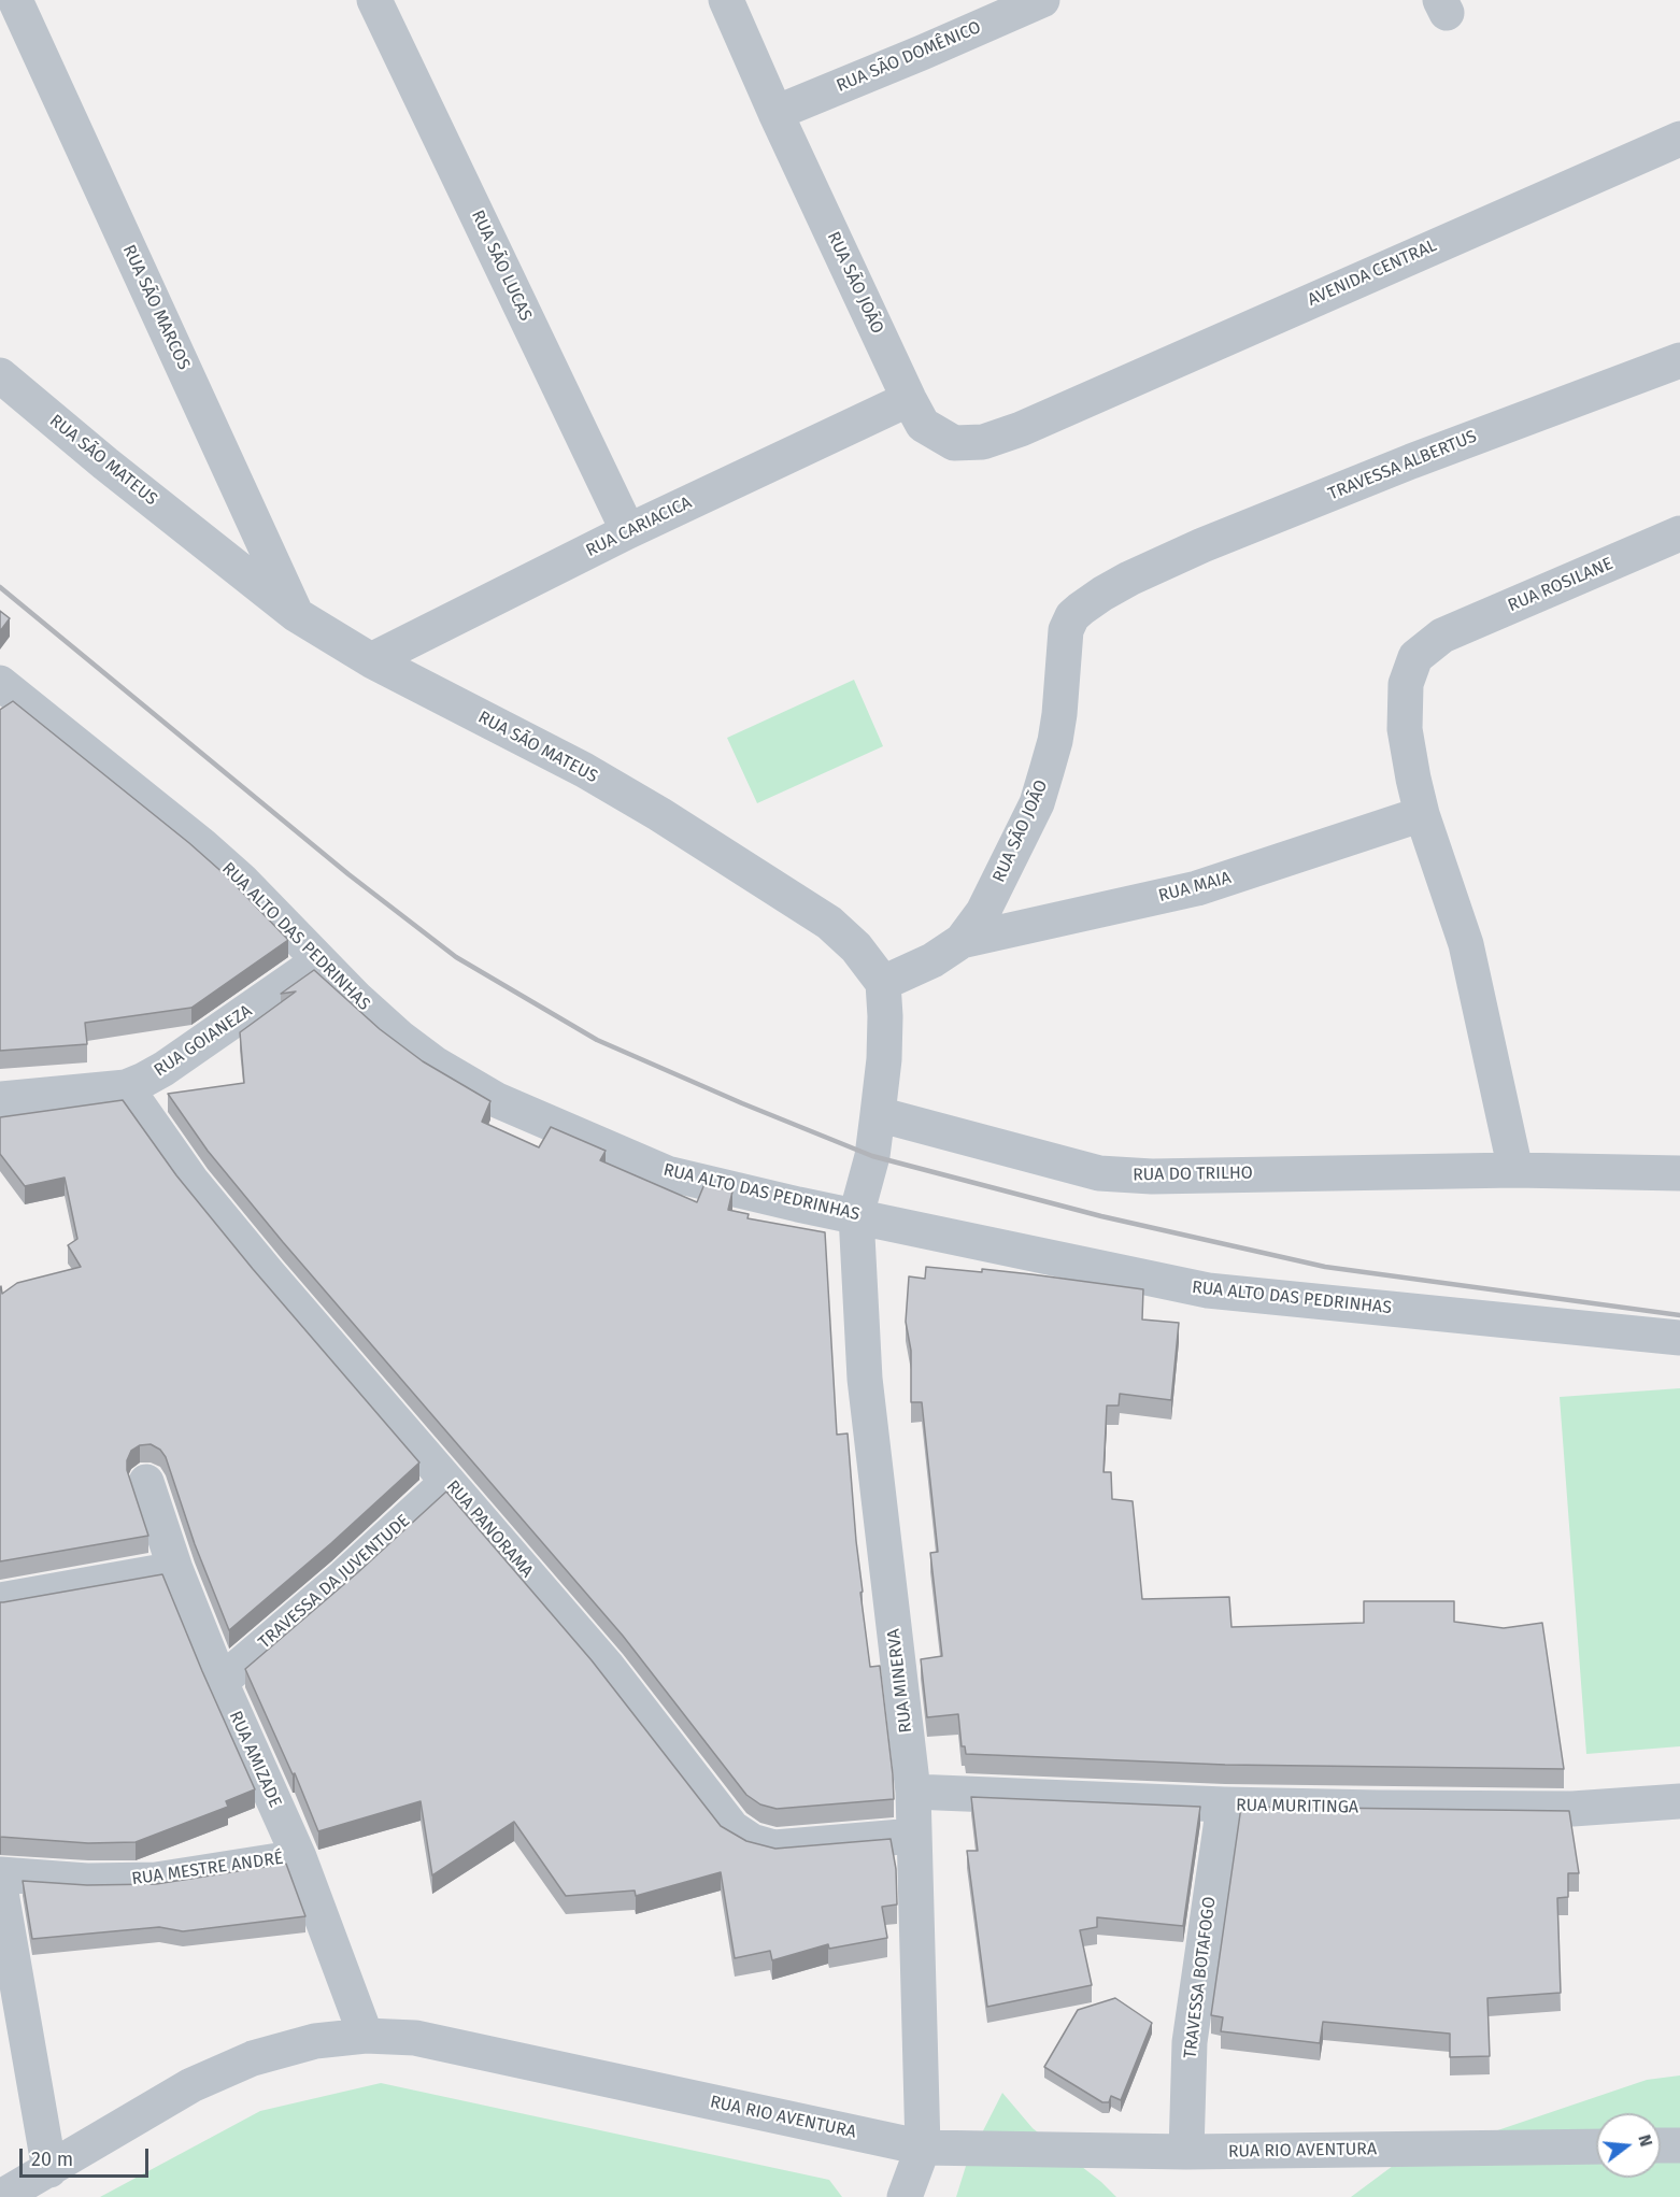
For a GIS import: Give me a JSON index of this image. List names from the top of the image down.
{
  "streets": {
    "street": [
      "RUA SÃO DOMÊNICO",
      "RUA SÃO LUCAS",
      "AVENIDA CENTRAL",
      "RUA SÃO JOÃO",
      "RUA SÃO MARCOS",
      "RUA SÃO MATEUS",
      "TRAVESSA ALBERTUS",
      "RUA CARIACICA",
      "RUA ROSILANE",
      "RUA MAIA",
      "RUA ALTO DAS PEDRINHAS",
      "RUA GOIANEZA",
      "RUA DO TRILHO",
      "RUA PANORAMA",
      "TRAVESSA DA JUVENTUDE",
      "RUA MINERVA",
      "RUA AMIZADE",
      "RUA MURITINGA",
      "RUA MESTRE ANDRÉ",
      "TRAVESSA BOTAFOGO",
      "RUA RIO AVENTURA"
    ]
  },
  "crossings": [
    ["RUA SÃO DOMÊNICO", "RUA SÃO JOÃO"],
    ["RUA SÃO LUCAS", "RUA CARIACICA"],
    ["AVENIDA CENTRAL", "RUA SÃO JOÃO"],
    ["RUA SÃO JOÃO", "RUA SÃO MATEUS"],
    ["RUA SÃO JOÃO", "TRAVESSA ALBERTUS"],
    ["RUA SÃO JOÃO", "RUA CARIACICA"],
    ["RUA SÃO JOÃO", "RUA MAIA"],
    ["RUA SÃO MARCOS", "RUA SÃO MATEUS"],
    ["RUA SÃO MATEUS", "RUA CARIACICA"],
    ["RUA ROSILANE", "RUA MAIA"],
    ["RUA ROSILANE", "RUA DO TRILHO"],
    ["RUA ALTO DAS PEDRINHAS", "RUA GOIANEZA"],
    ["RUA ALTO DAS PEDRINHAS", "RUA MINERVA"],
    ["RUA GOIANEZA", "RUA PANORAMA"],
    ["RUA PANORAMA", "TRAVESSA DA JUVENTUDE"],
    ["RUA PANORAMA", "RUA MINERVA"],
    ["TRAVESSA DA JUVENTUDE", "RUA AMIZADE"],
    ["RUA MINERVA", "RUA MURITINGA"],
    ["RUA MINERVA", "RUA RIO AVENTURA"],
    ["RUA AMIZADE", "RUA MESTRE ANDRÉ"],
    ["RUA AMIZADE", "RUA RIO AVENTURA"],
    ["RUA MURITINGA", "TRAVESSA BOTAFOGO"],
    ["TRAVESSA BOTAFOGO", "RUA RIO AVENTURA"]
  ],
  "scale_bar": "20 m",
  "north": "right"
}
